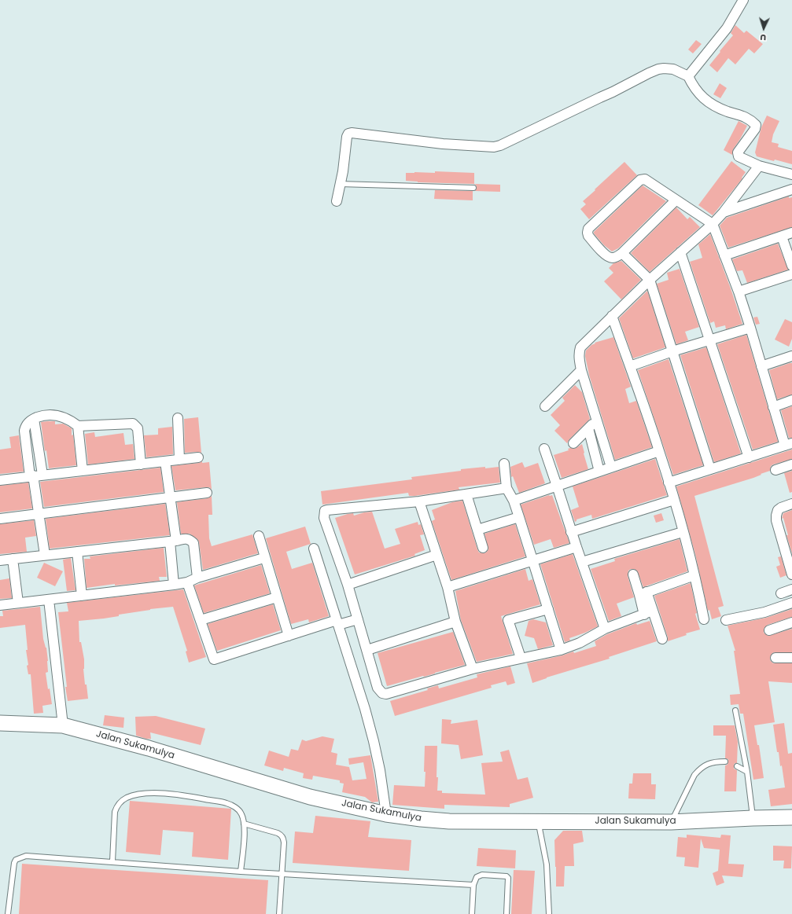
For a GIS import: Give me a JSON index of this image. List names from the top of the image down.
{
  "streets": {
    "main road": ["Jalan Sukamulya"]
  },
  "north": "bottom"
}
